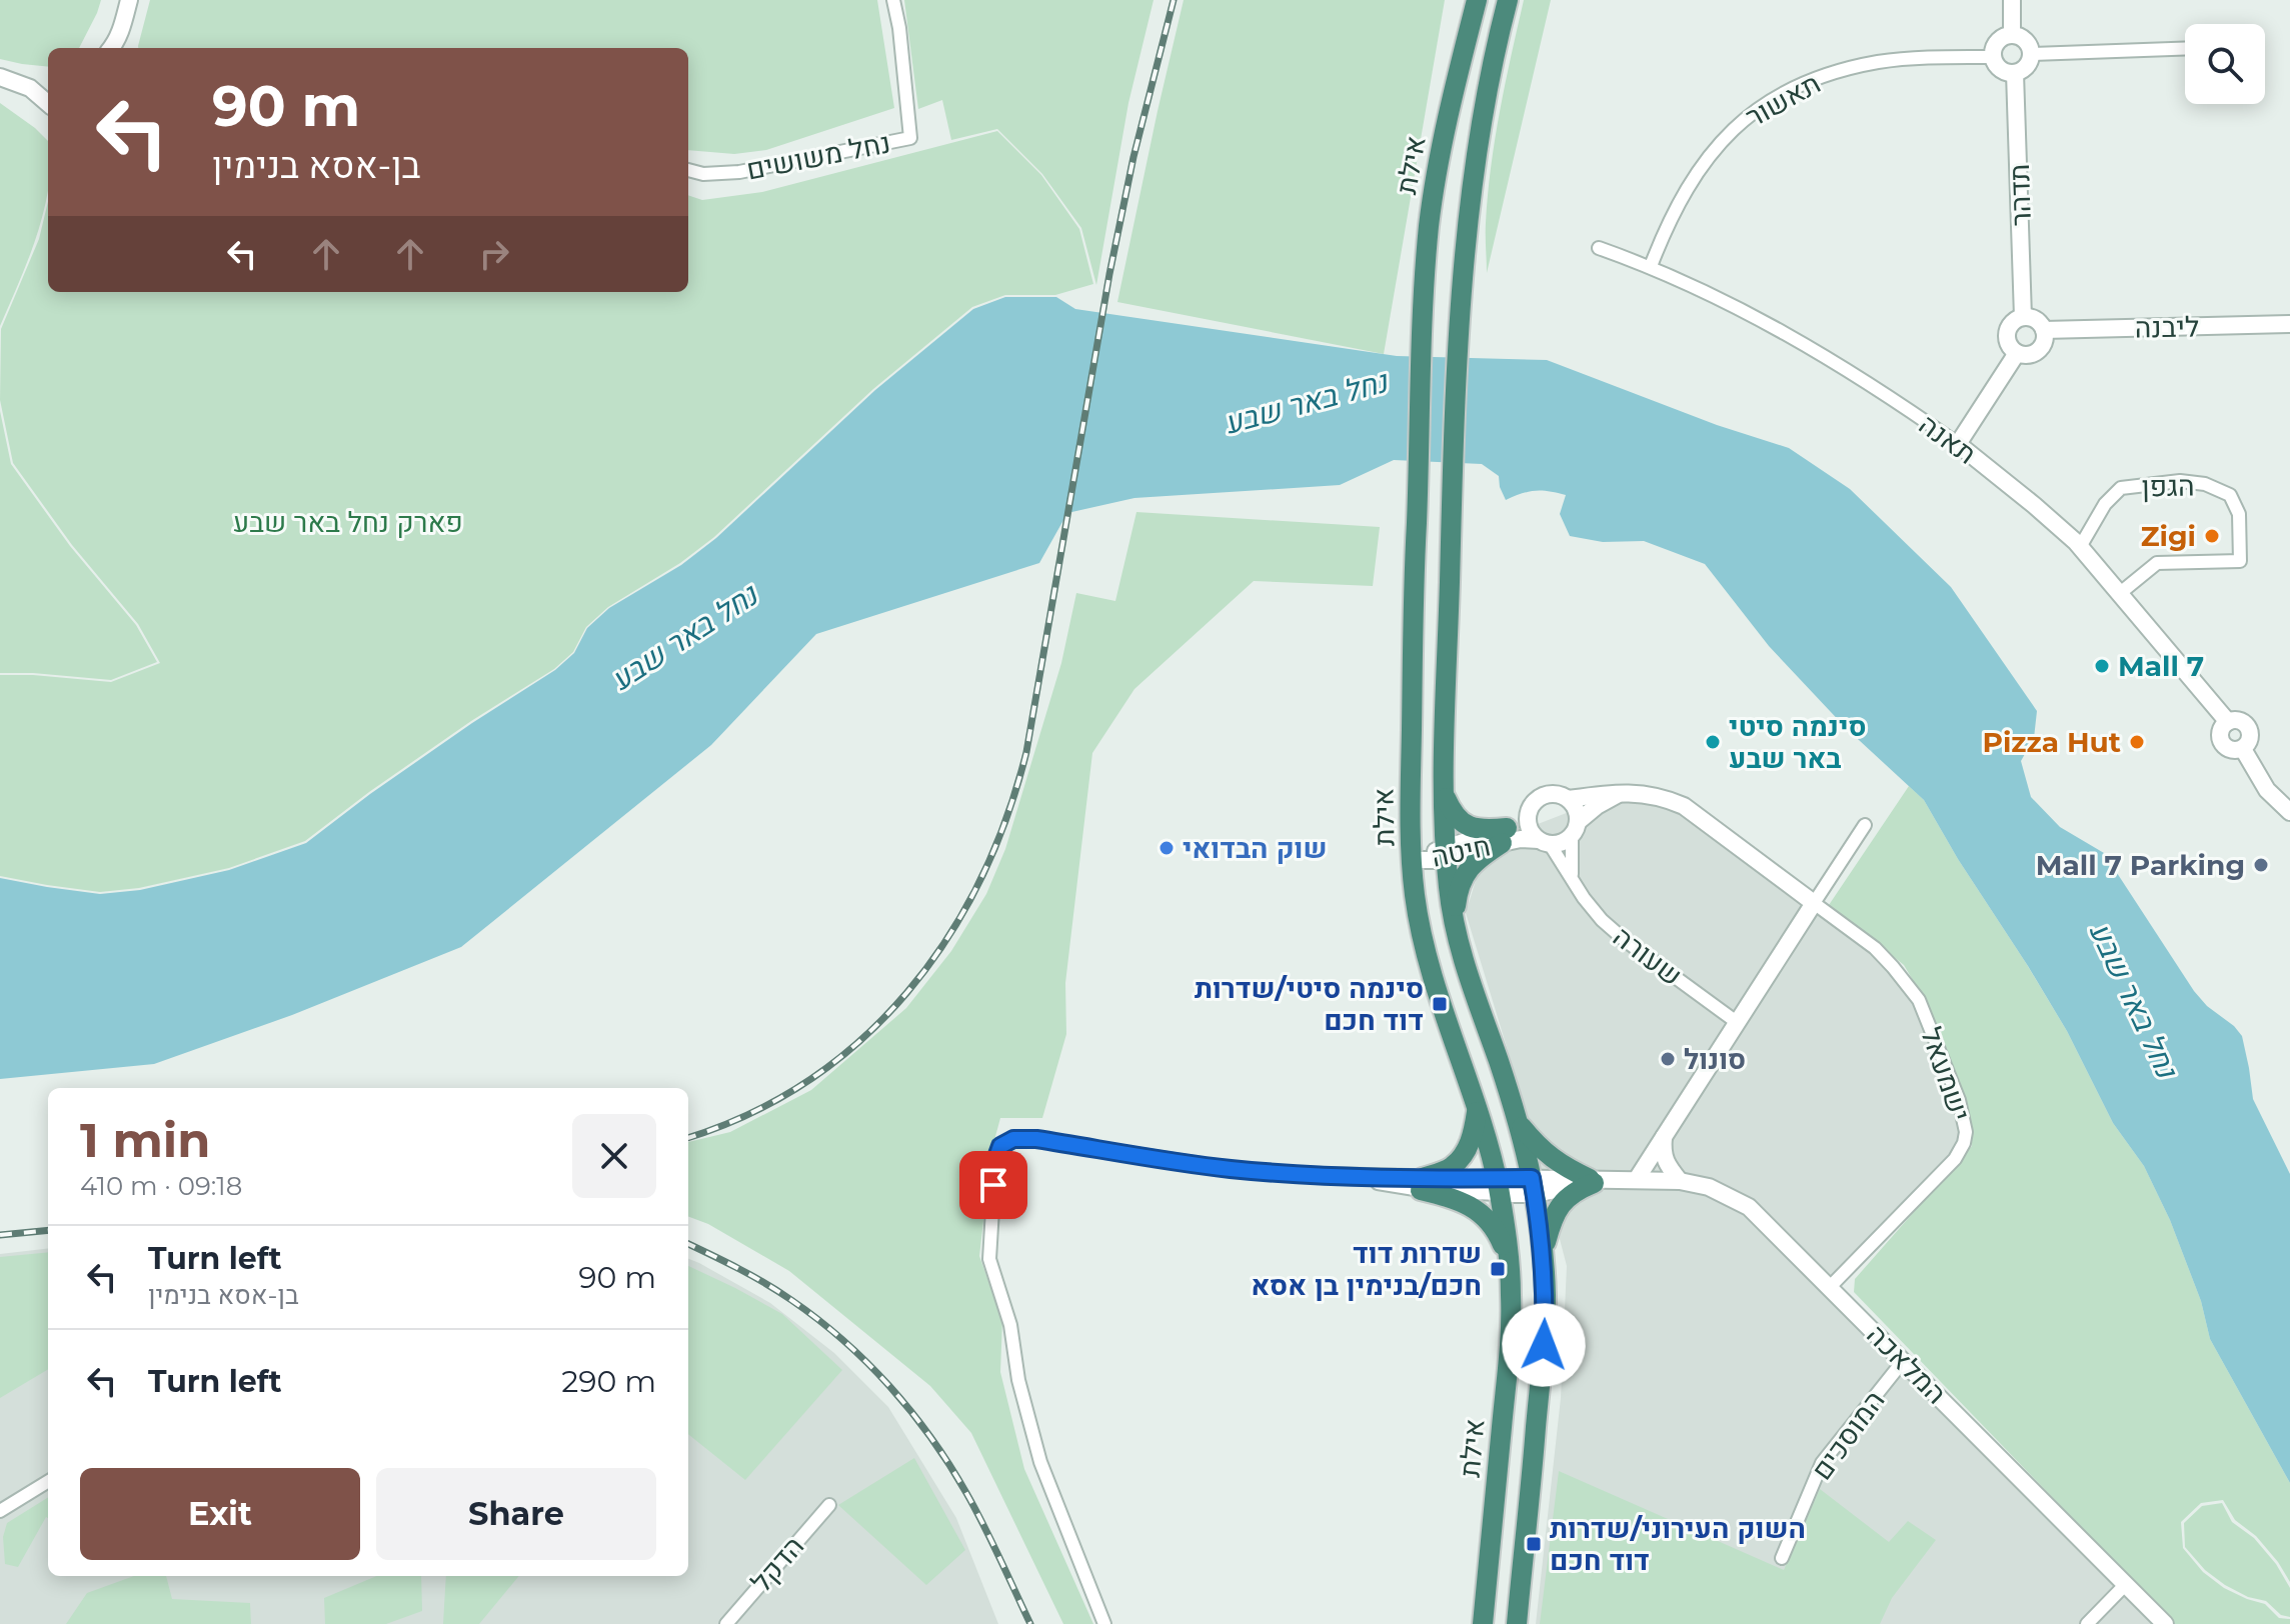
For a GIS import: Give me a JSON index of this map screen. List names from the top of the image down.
{
  "streets": {
    "highway": ["אילת"],
    "street": [
      "תאשור",
      "נחל משושים",
      "תדהר",
      "ליבנה",
      "תאנה",
      "הגפן",
      "חיטה",
      "שעורה",
      "ישמעאל",
      "המלאכה",
      "המוסכים",
      "הדקל"
    ]
  },
  "crossings": [
    ["תאשור", "תדהר"],
    ["תאשור", "תאנה"],
    ["אילת", "חיטה"],
    ["אילת", "המלאכה"],
    ["תדהר", "ליבנה"],
    ["תאנה", "הגפן"],
    ["חיטה", "שעורה"],
    ["חיטה", "ישמעאל"],
    ["ישמעאל", "המלאכה"],
    ["המלאכה", "המוסכים"]
  ],
  "water": ["נחל באר שבע"],
  "parks": ["פארק נחל באר שבע"],
  "places": {
    "other": [
      "Zigi",
      "Mall 7",
      "סינמה סיטי באר שבע",
      "Pizza Hut",
      "שוק הבדואי",
      "Mall 7 Parking",
      "סונול"
    ],
    "transit": ["סינמה סיטי/שדרות דוד חכם", "שדרות דוד חכם/בנימין בן אסא", "השוק העירוני/שדרות דוד חכם"]
  },
  "page": {
    "turn": ["90 m", "בן-אסא בנימין"],
    "heading": ["1 min", "410 m · 09:18"],
    "list": [
      {
        "name": "Turn left",
        "note": "בן-אסא בנימין",
        "value": "90 m"
      },
      {
        "name": "Turn left",
        "value": "290 m"
      }
    ],
    "buttons": ["Exit", "Share"]
  }
}
